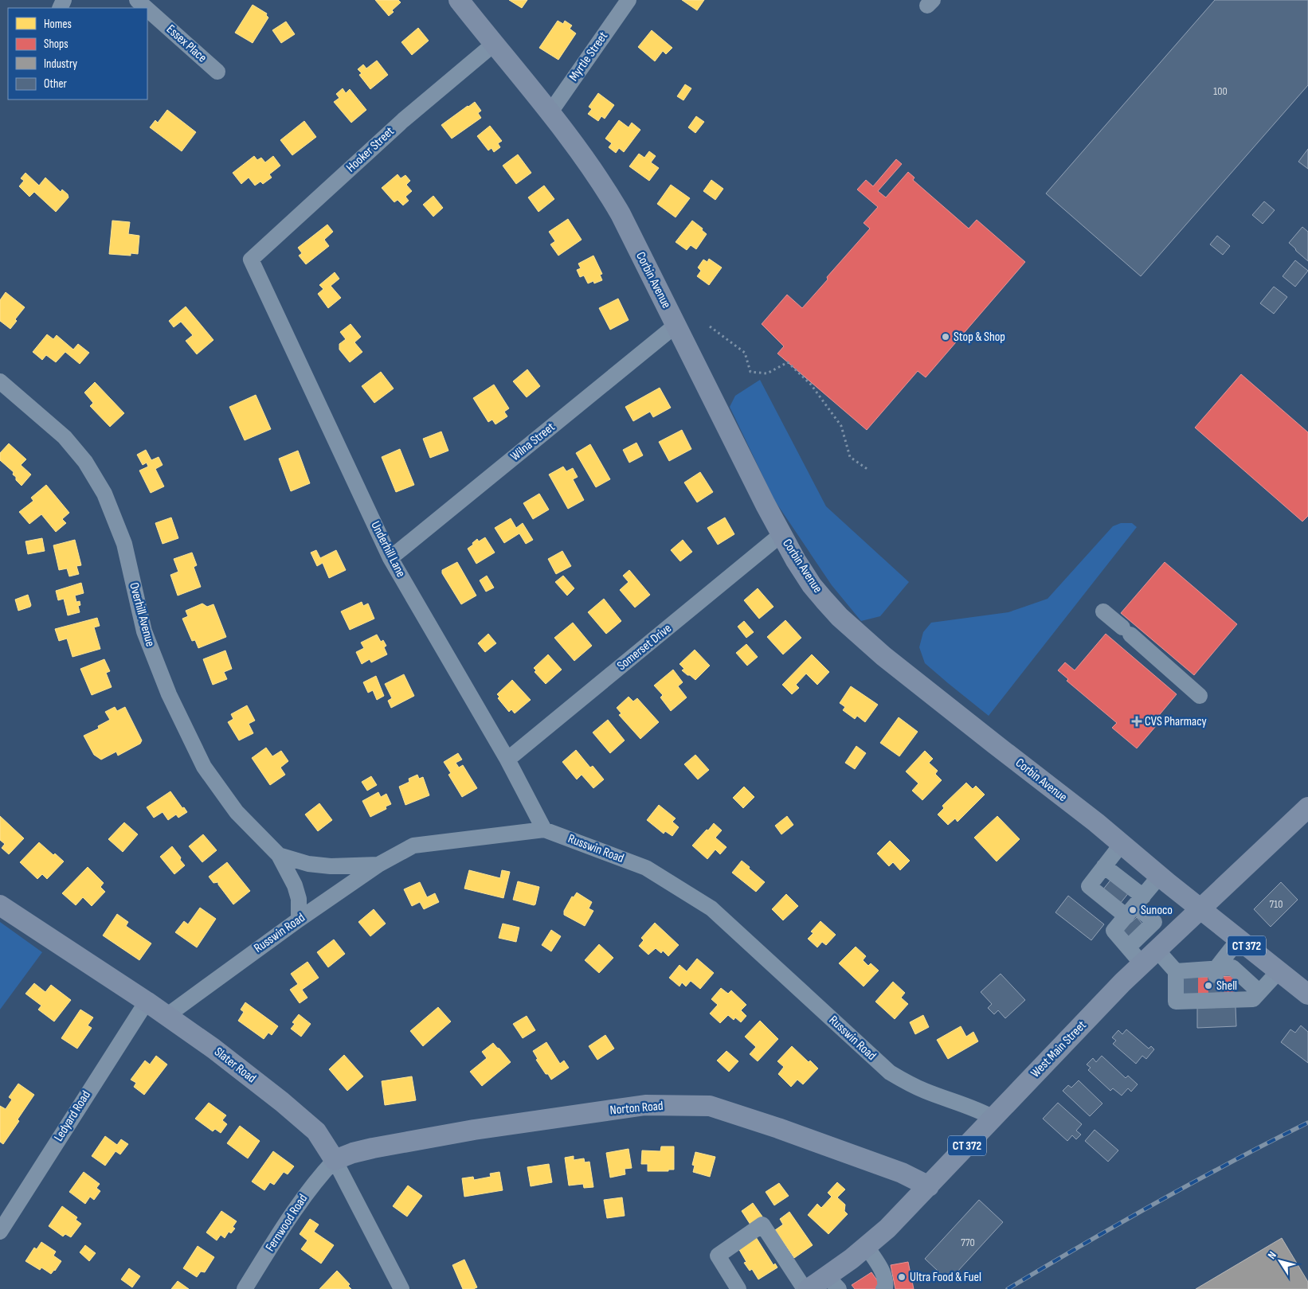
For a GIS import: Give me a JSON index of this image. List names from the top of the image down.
{
  "streets": {
    "main road": [
      "Corbin Avenue",
      "CT 372",
      "West Main Street",
      "Slater Road",
      "Norton Road"
    ],
    "street": [
      "Essex Place",
      "Myrtle Street",
      "Hooker Street",
      "Wilna Street",
      "Underhill Lane",
      "Overhill Avenue",
      "Somerset Drive",
      "Russwin Road",
      "Ledyard Road",
      "Fernwood Road"
    ]
  },
  "crossings": [
    ["Myrtle Street", "Corbin Avenue"],
    ["Hooker Street", "Corbin Avenue"],
    ["Hooker Street", "Underhill Lane"],
    ["Corbin Avenue", "Wilna Street"],
    ["Corbin Avenue", "Somerset Drive"],
    ["Corbin Avenue", "West Main Street"],
    ["Wilna Street", "Underhill Lane"],
    ["Underhill Lane", "Somerset Drive"],
    ["Underhill Lane", "Russwin Road"],
    ["Overhill Avenue", "Russwin Road"],
    ["Russwin Road", "West Main Street"],
    ["Russwin Road", "Slater Road"],
    ["West Main Street", "Norton Road"],
    ["Slater Road", "Norton Road"],
    ["Slater Road", "Ledyard Road"],
    ["Slater Road", "Fernwood Road"],
    ["Norton Road", "Fernwood Road"]
  ],
  "places": {
    "other": [
      "Stop & Shop",
      "Sunoco",
      "Shell",
      "Ultra Food & Fuel"
    ],
    "health": ["CVS Pharmacy"]
  },
  "house_numbers": ["100", "710", "770"],
  "legend": [
    "Homes",
    "Shops",
    "Industry",
    "Other"
  ],
  "north": "top left"
}
